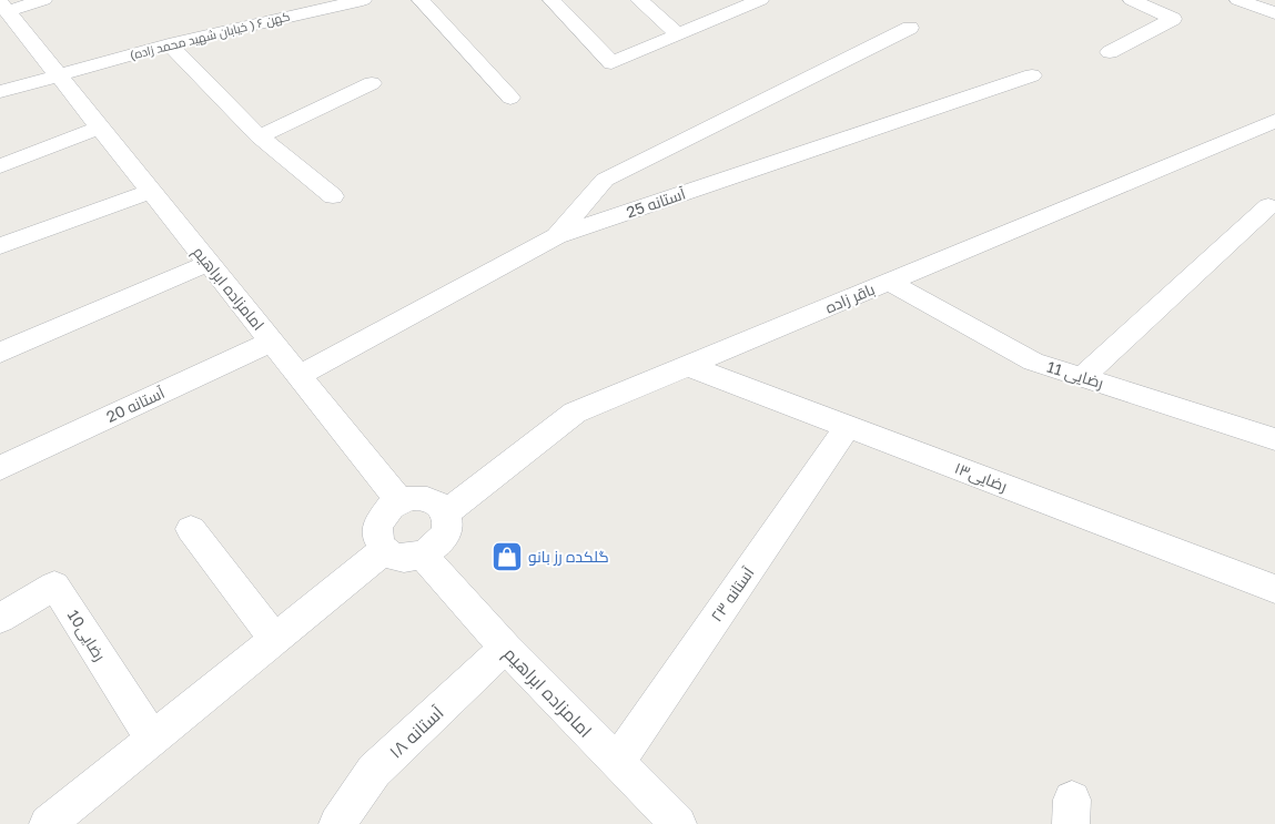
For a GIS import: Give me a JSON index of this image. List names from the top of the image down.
{
  "streets": {
    "street": [
      "کهن ۶ ( خیابان شهید محمد زاده)",
      "آستانه 25",
      "امامزاده ابراهیم",
      "باقر زاده",
      "رضایی 11",
      "آستانه 20",
      "رضایی۱۳",
      "آستانه ۲۳",
      "رضایی10",
      "آستانه ۱۸"
    ]
  },
  "crossings": [
    ["کهن ۶ ( خیابان شهید محمد زاده)", "امامزاده ابراهیم"],
    ["آستانه 25", "امامزاده ابراهیم"],
    ["امامزاده ابراهیم", "باقر زاده"],
    ["امامزاده ابراهیم", "آستانه 20"],
    ["امامزاده ابراهیم", "آستانه ۲۳"],
    ["امامزاده ابراهیم", "آستانه ۱۸"],
    ["باقر زاده", "رضایی 11"],
    ["باقر زاده", "رضایی۱۳"],
    ["رضایی۱۳", "آستانه ۲۳"]
  ],
  "places": {
    "shop": ["گلکده رز بانو"]
  }
}
